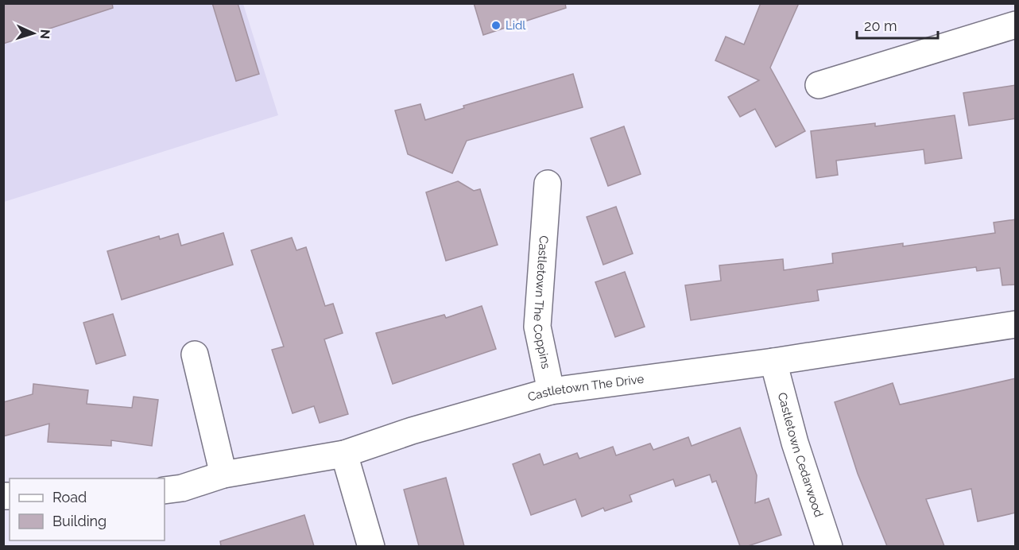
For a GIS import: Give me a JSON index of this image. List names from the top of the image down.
{
  "streets": {
    "street": ["Castletown The Coppins", "Castletown The Drive", "Castletown Cedarwood"]
  },
  "crossings": [
    ["Castletown The Coppins", "Castletown The Drive"],
    ["Castletown The Drive", "Castletown Cedarwood"]
  ],
  "places": ["Lidl"],
  "legend": ["Road", "Building"],
  "scale_bar": "20 m",
  "north": "right"
}
